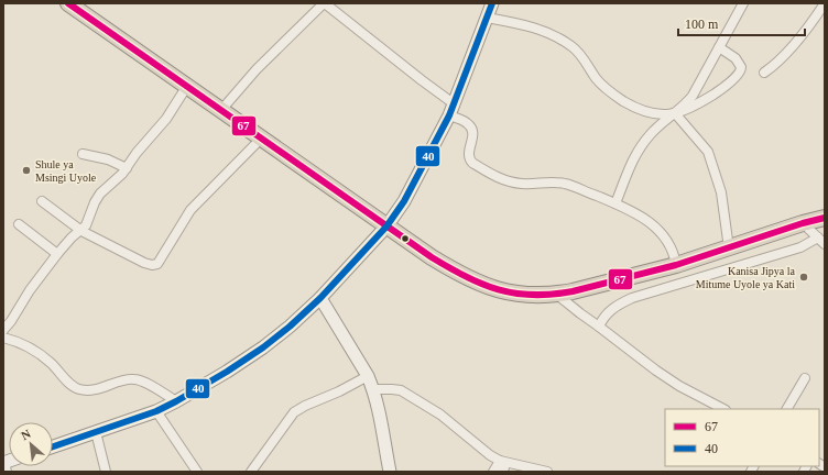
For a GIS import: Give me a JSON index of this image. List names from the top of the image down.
{
  "places": ["Shule ya Msingi Uyole", "Kanisa Jipya la Mitume Uyole ya Kati"],
  "lines": ["transit line 67", "transit line 40"],
  "legend": ["67", "40"],
  "scale_bar": "100 m",
  "north": "top left"
}
